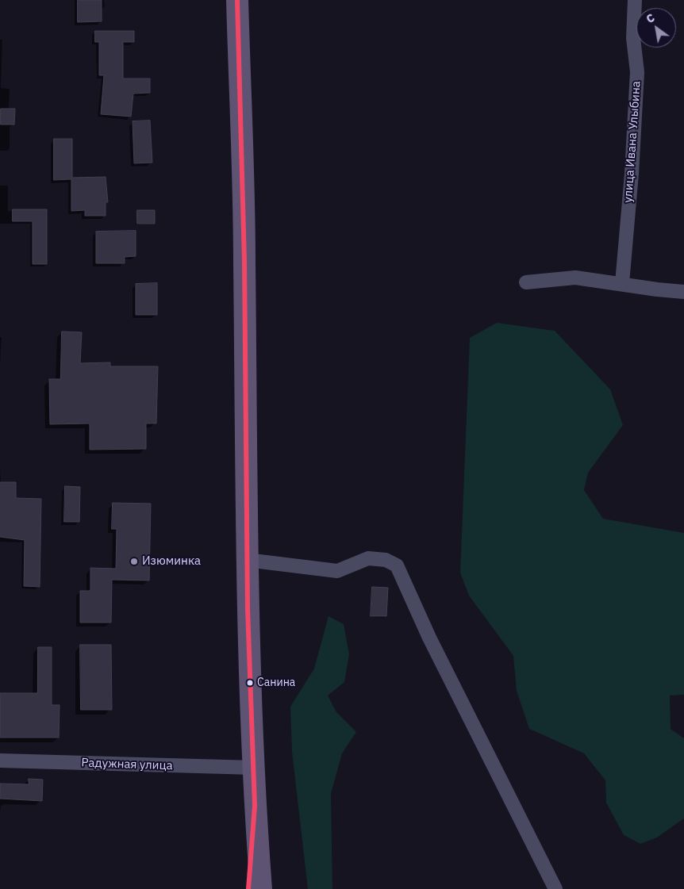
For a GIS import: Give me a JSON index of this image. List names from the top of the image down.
{
  "streets": {
    "street": ["улица Ивана Улыбина", "Радужная улица"]
  },
  "places": ["Изюминка", "Санина"],
  "north": "top left"
}
